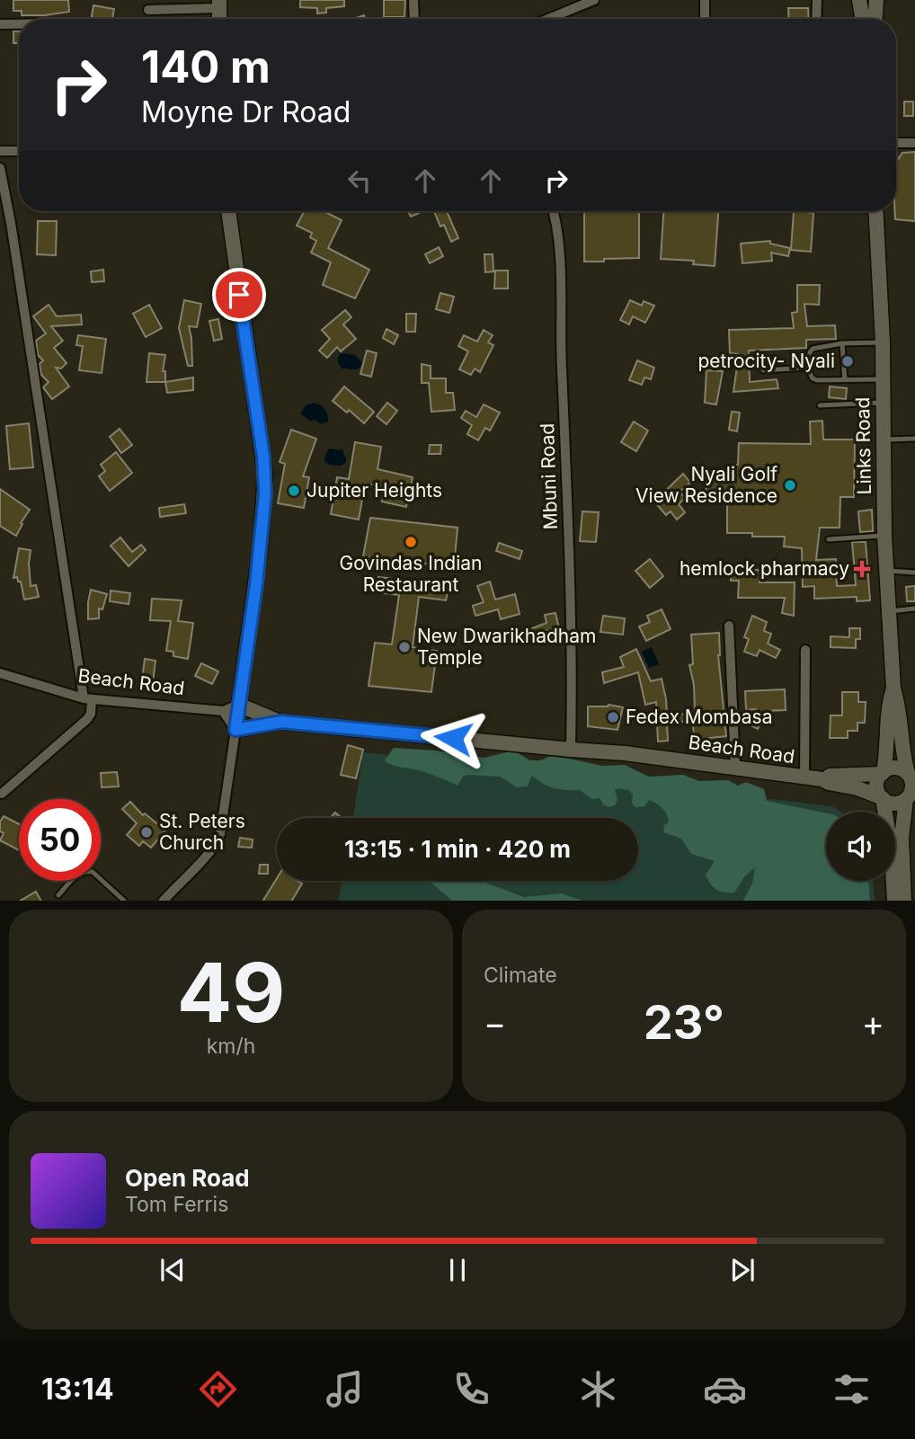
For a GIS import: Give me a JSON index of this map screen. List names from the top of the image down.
{
  "streets": {
    "main road": ["Links Road", "Beach Road"],
    "street": ["Mbuni Road"]
  },
  "crossings": [
    ["Mbuni Road", "Beach Road"]
  ],
  "places": {
    "other": [
      "petrocity- Nyali",
      "Nyali Golf View Residence",
      "Jupiter Heights",
      "Govindas Indian Restaurant",
      "New Dwarikhadham Temple",
      "Fedex Mombasa",
      "St. Peters Church"
    ],
    "health": ["hemlock pharmacy"]
  },
  "page": {
    "turn": ["140 m", "Moyne Dr Road"],
    "limit": "50",
    "trip": "13:15 · 1 min · 420 m",
    "tile": [
      ["49", "km/h"],
      "Climate"
    ],
    "heat": ["−", "23°", "+"],
    "song": ["Open Road", "Tom Ferris"],
    "tabs": "13:14"
  }
}
